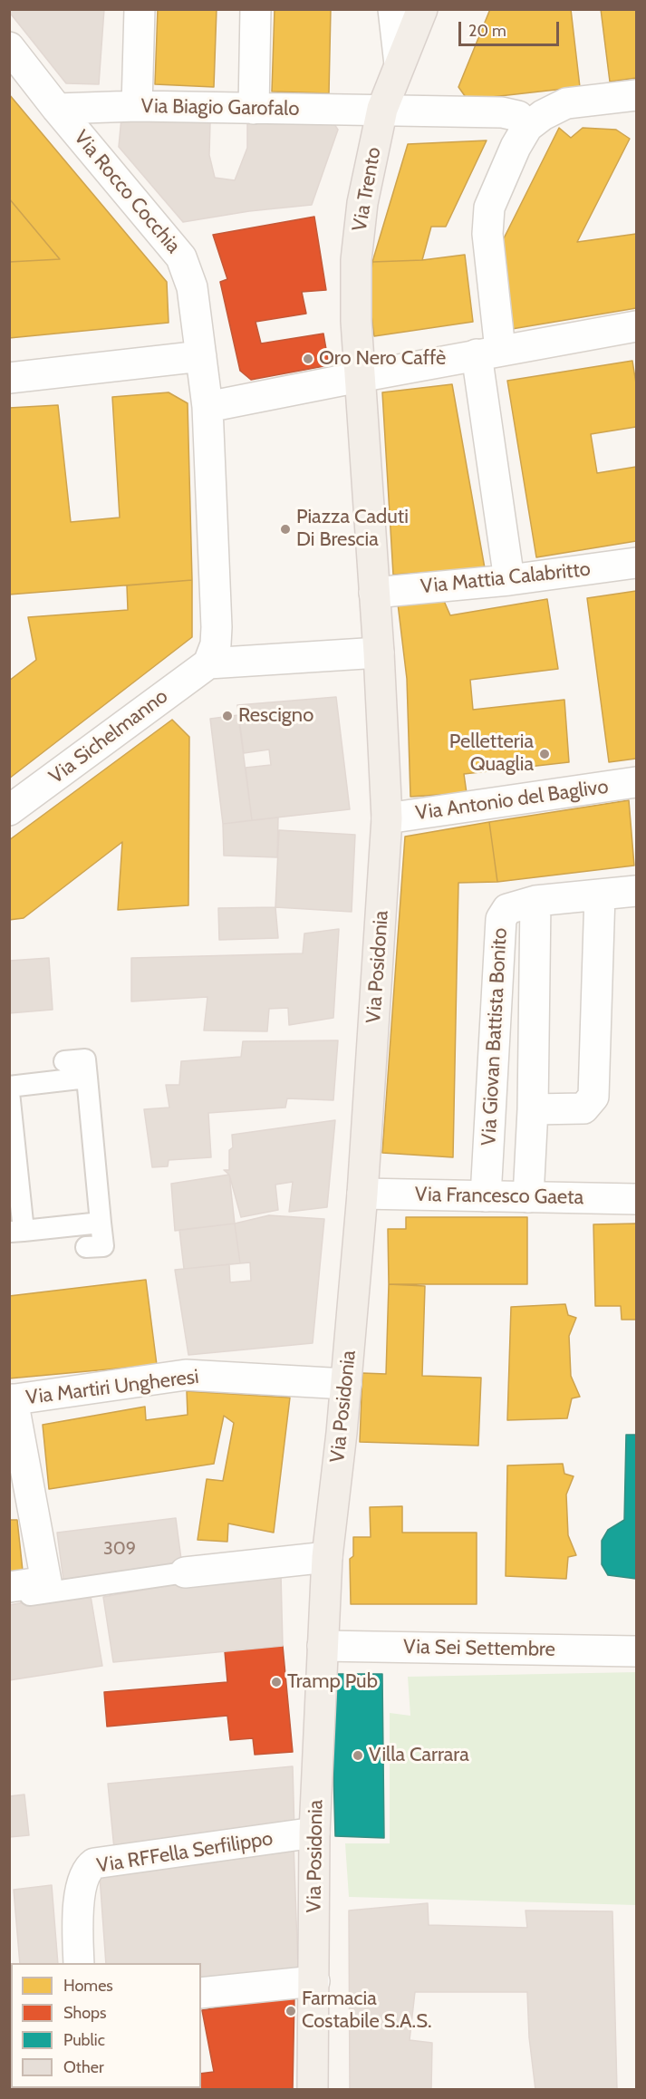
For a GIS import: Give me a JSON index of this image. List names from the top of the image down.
{
  "streets": {
    "main road": ["Via Trento", "Via Posidonia"],
    "street": [
      "Via Biagio Garofalo",
      "Via Rocco Cocchia",
      "Via Mattia Calabritto",
      "Via Sichelmanno",
      "Via Antonio del Baglivo",
      "Via Giovan Battista Bonito",
      "Via Francesco Gaeta",
      "Via Martiri Ungheresi",
      "Via Sei Settembre",
      "Via RFFella Serfilippo"
    ]
  },
  "crossings": [
    ["Via Biagio Garofalo", "Via Trento"],
    ["Via Biagio Garofalo", "Via Rocco Cocchia"],
    ["Via Trento", "Via Posidonia"],
    ["Via Rocco Cocchia", "Via Sichelmanno"],
    ["Via Mattia Calabritto", "Via Posidonia"],
    ["Via Antonio del Baglivo", "Via Posidonia"],
    ["Via Posidonia", "Via Francesco Gaeta"],
    ["Via Posidonia", "Via Martiri Ungheresi"],
    ["Via Posidonia", "Via Sei Settembre"],
    ["Via Posidonia", "Via RFFella Serfilippo"],
    ["Via Giovan Battista Bonito", "Via Francesco Gaeta"]
  ],
  "places": [
    "Oro Nero Caffè",
    "Piazza Caduti Di Brescia",
    "Rescigno",
    "Pelletteria Quaglia",
    "Tramp Pub",
    "Villa Carrara",
    "Farmacia Costabile S.A.S."
  ],
  "house_numbers": ["309"],
  "legend": [
    "Homes",
    "Shops",
    "Public",
    "Other"
  ],
  "scale_bar": "20 m"
}
